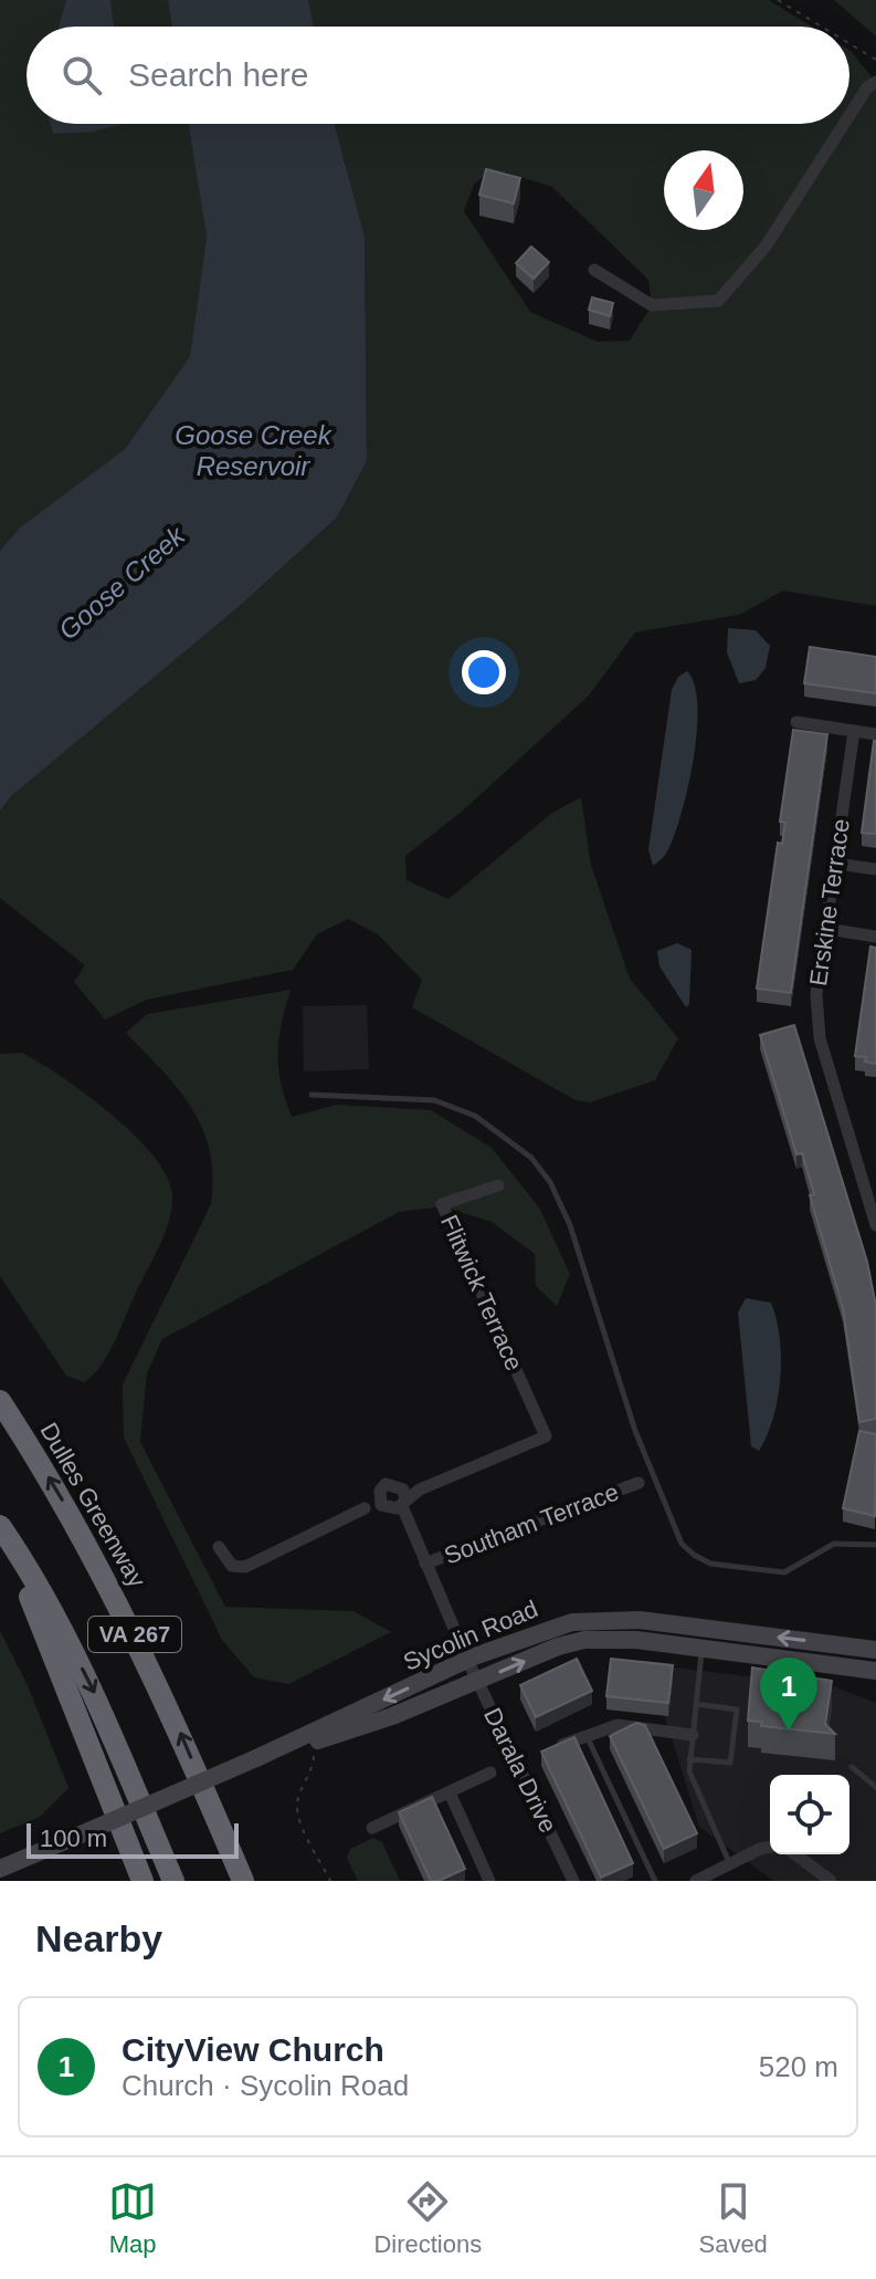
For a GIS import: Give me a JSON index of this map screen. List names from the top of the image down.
{
  "streets": {
    "highway": ["Dulles Greenway", "VA 267"],
    "main road": ["Sycolin Road"],
    "street": [
      "Erskine Terrace",
      "Flitwick Terrace",
      "Southam Terrace",
      "Darala Drive"
    ]
  },
  "crossings": [
    ["Flitwick Terrace", "Darala Drive"],
    ["Southam Terrace", "Darala Drive"],
    ["Sycolin Road", "Darala Drive"]
  ],
  "water": ["Goose Creek Reservoir", "Goose Creek"],
  "scale_bar": "100 m",
  "north": "top",
  "page": {
    "search": "Search here",
    "pins": "1",
    "scale": "100 m",
    "heading": "Nearby",
    "list": [
      {
        "mark": "1",
        "name": "CityView Church",
        "note": "Church · Sycolin Road",
        "value": "520 m"
      }
    ],
    "nav": ["Map", "Directions", "Saved"]
  }
}
